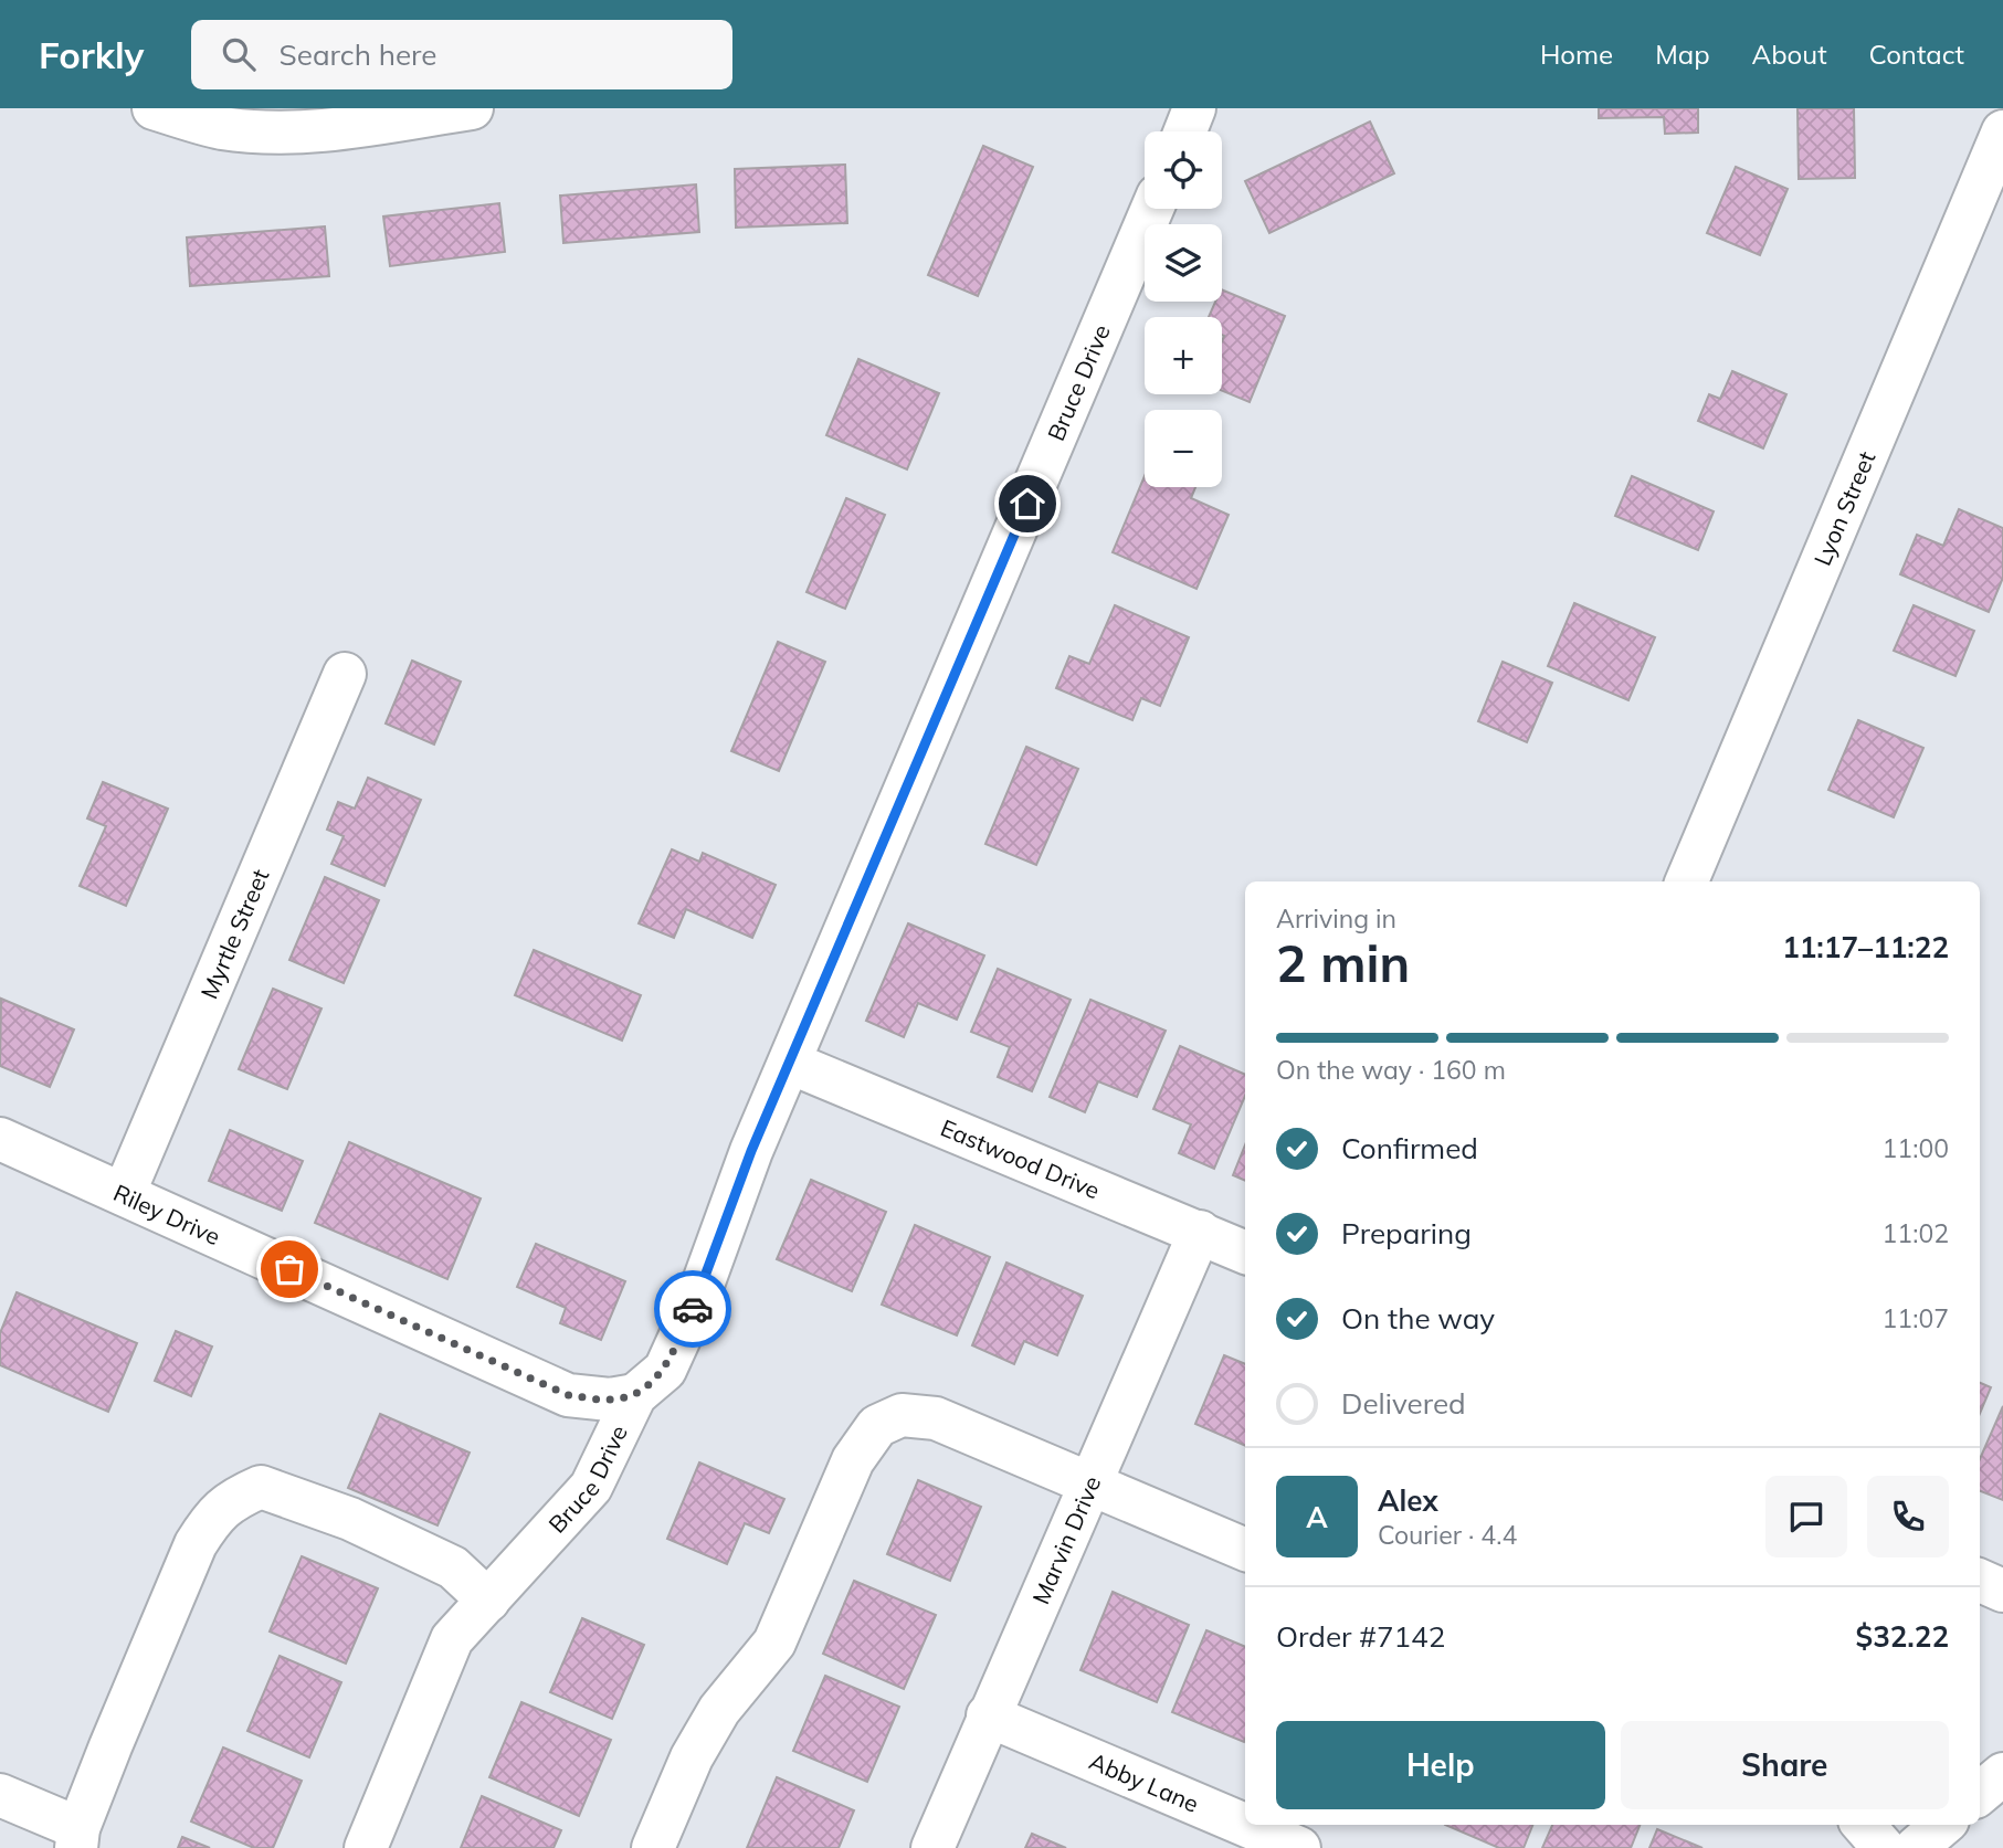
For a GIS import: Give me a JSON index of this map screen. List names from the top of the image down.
{
  "streets": {
    "street": [
      "Bruce Drive",
      "Lyon Street",
      "Myrtle Street",
      "Eastwood Drive",
      "Riley Drive",
      "Marvin Drive",
      "Abby Lane"
    ]
  },
  "crossings": [
    ["Bruce Drive", "Eastwood Drive"],
    ["Bruce Drive", "Riley Drive"],
    ["Myrtle Street", "Riley Drive"],
    ["Eastwood Drive", "Marvin Drive"],
    ["Marvin Drive", "Abby Lane"]
  ],
  "page": {
    "header": "Forkly",
    "search": "Search here",
    "nav": [
      "Home",
      "Map",
      "About",
      "Contact"
    ],
    "map_buttons": ["+", "−"],
    "heading": ["2 min", "Arriving in", "11:17–11:22"],
    "panel": [
      "Alex",
      "Courier · 4.4",
      "Order #7142",
      "$32.22"
    ],
    "bar": "On the way · 160 m",
    "list": [
      ["Confirmed", "11:00"],
      ["Preparing", "11:02"],
      ["On the way", "11:07"],
      "Delivered"
    ],
    "round": "A",
    "buttons": ["Help", "Share"]
  }
}
